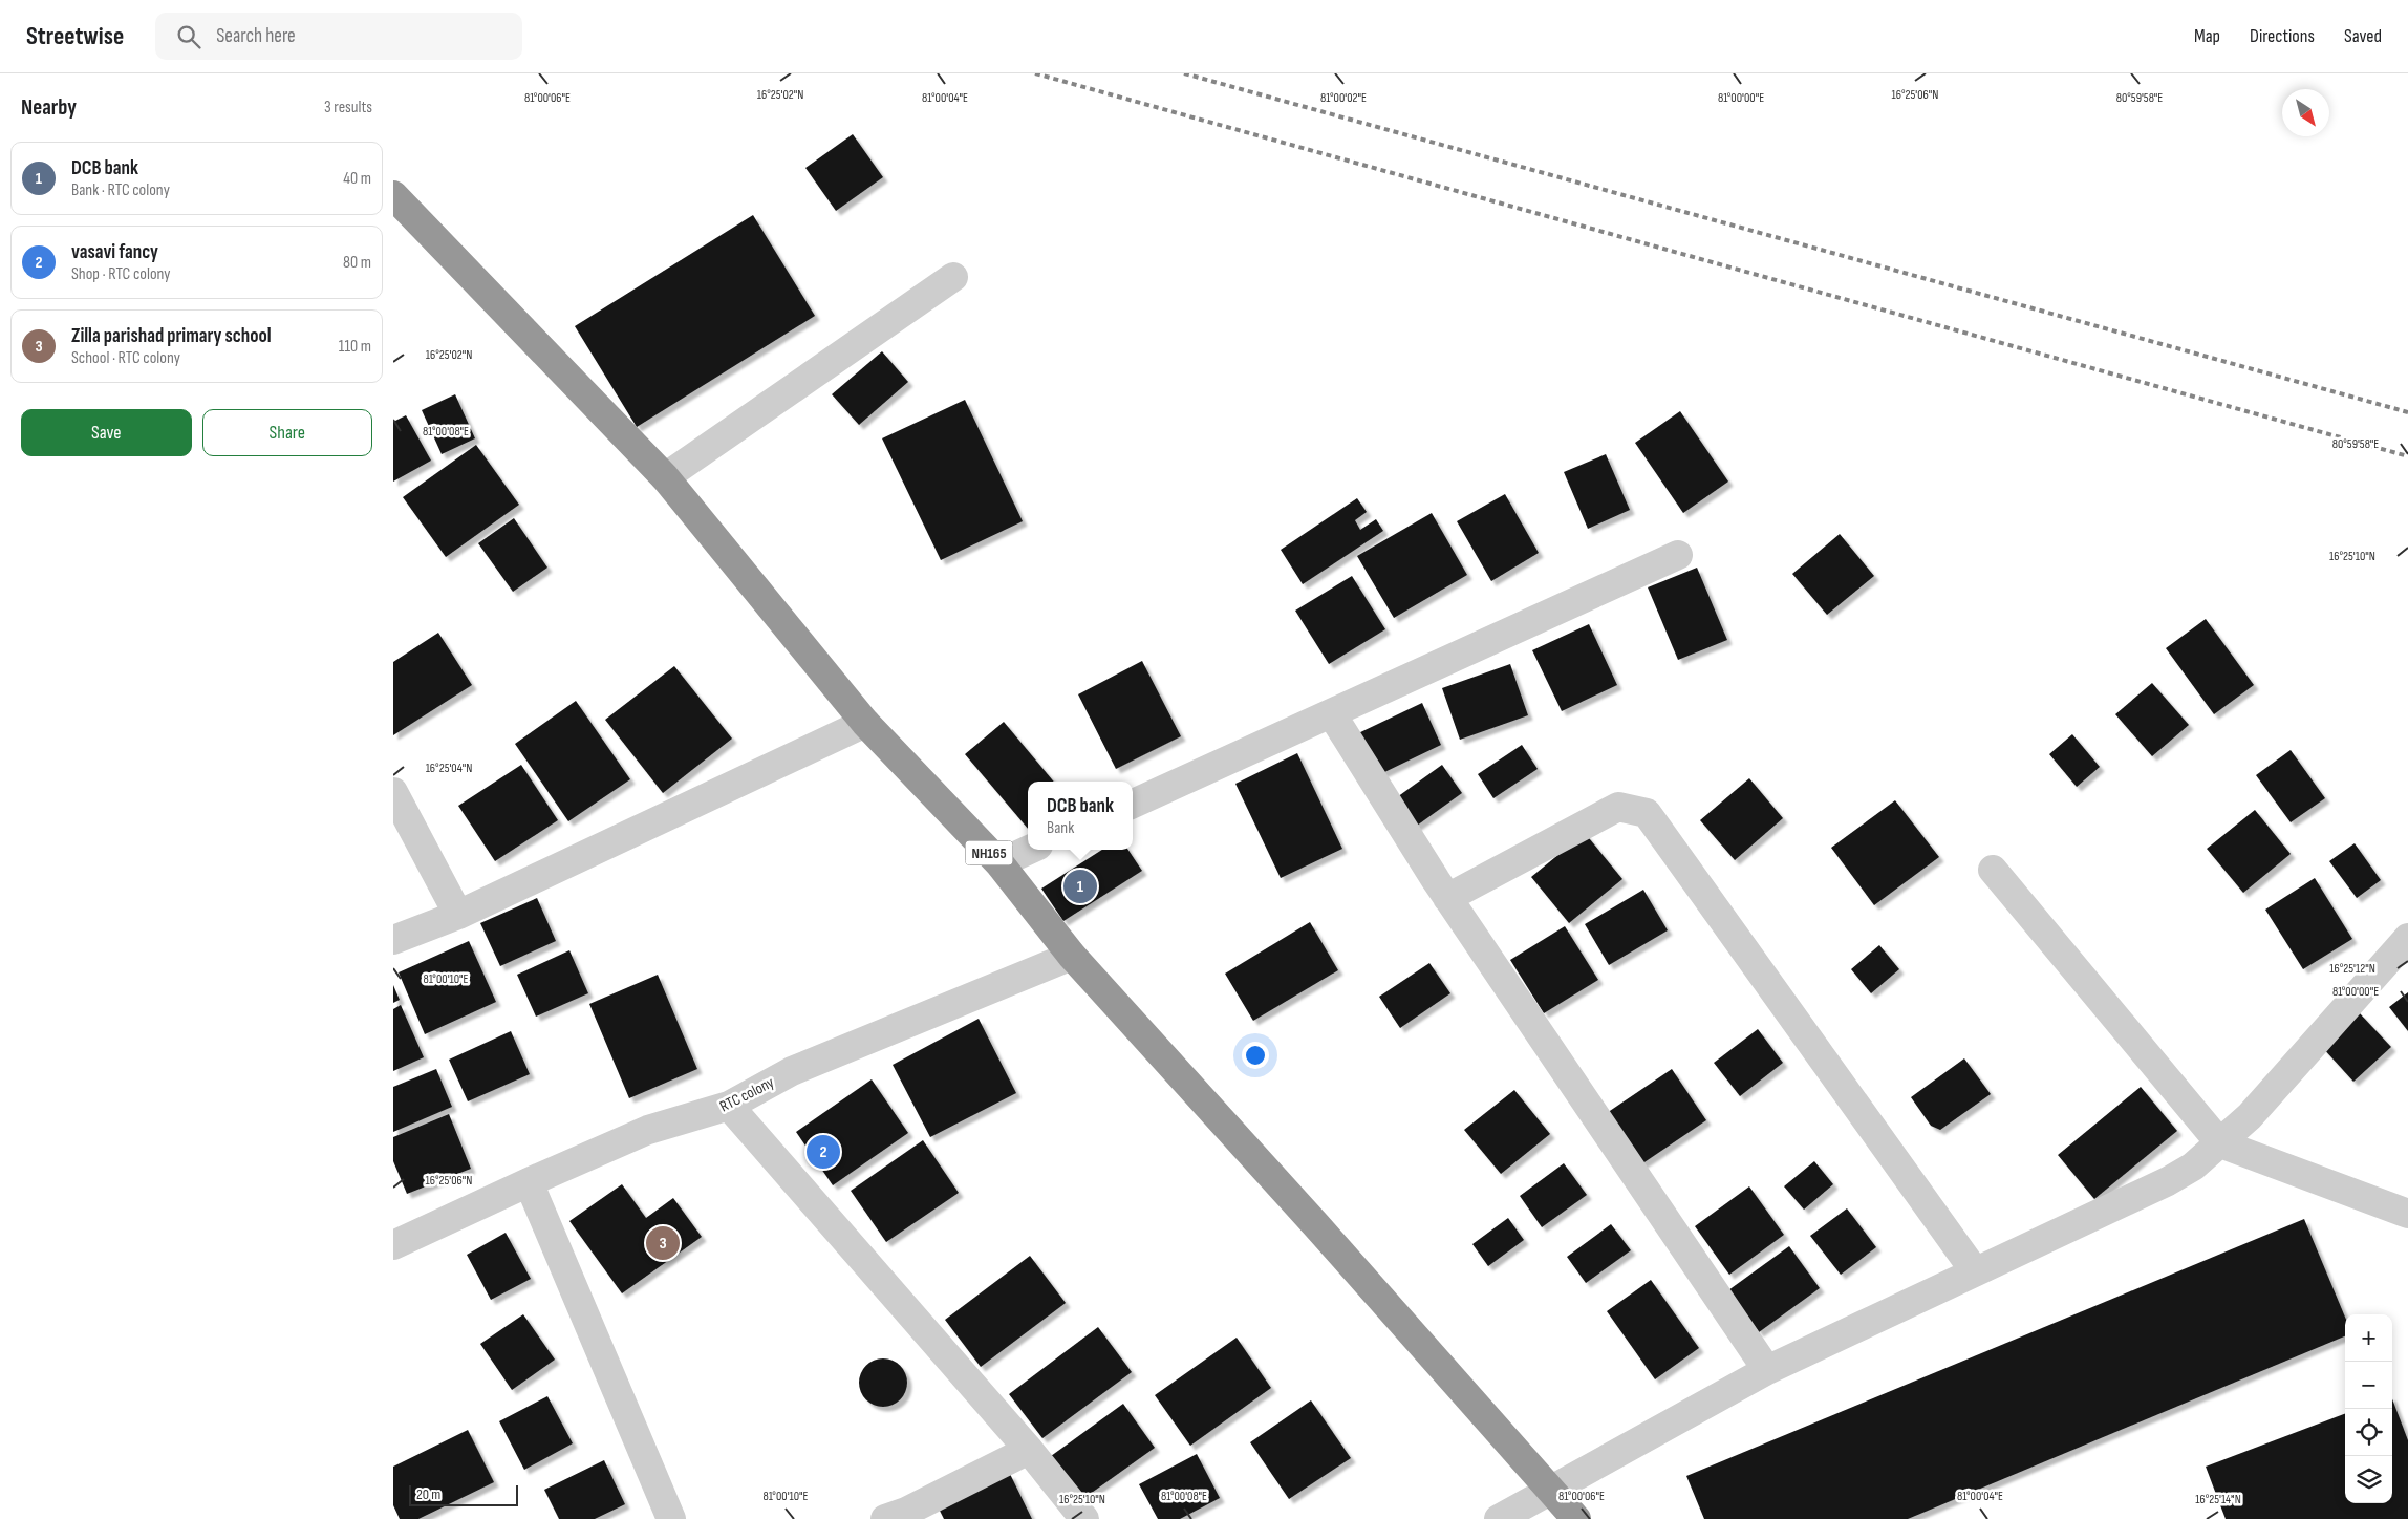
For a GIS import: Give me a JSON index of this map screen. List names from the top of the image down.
{
  "streets": {
    "highway": ["NH165"],
    "street": ["RTC colony"]
  },
  "crossings": [
    ["NH165", "RTC colony"]
  ],
  "scale_bar": "20 m",
  "north": "bottom right",
  "page": {
    "header": "Streetwise",
    "search": "Search here",
    "nav": ["Map", "Directions", "Saved"],
    "heading": ["Nearby", "3 results"],
    "list": [
      {
        "mark": "1",
        "name": "DCB bank",
        "note": "Bank · RTC colony",
        "value": "40 m"
      },
      {
        "mark": "2",
        "name": "vasavi fancy",
        "note": "Shop · RTC colony",
        "value": "80 m"
      },
      {
        "mark": "3",
        "name": "Zilla parishad primary school",
        "note": "School · RTC colony",
        "value": "110 m"
      }
    ],
    "buttons": ["Save", "Share"],
    "popup": ["DCB bank", "Bank"],
    "pins": ["1", "2", "3"],
    "map_buttons": ["+", "−"],
    "scale": "20 m"
  },
  "coordinates": [
    "16°25'02\"N",
    "16°25'06\"N",
    "81°00'06\"E",
    "81°00'04\"E",
    "81°00'02\"E",
    "81°00'00\"E",
    "80°59'58\"E",
    "81°00'08\"E",
    "16°25'10\"N",
    "16°25'04\"N",
    "16°25'12\"N",
    "81°00'10\"E",
    "16°25'14\"N"
  ]
}
